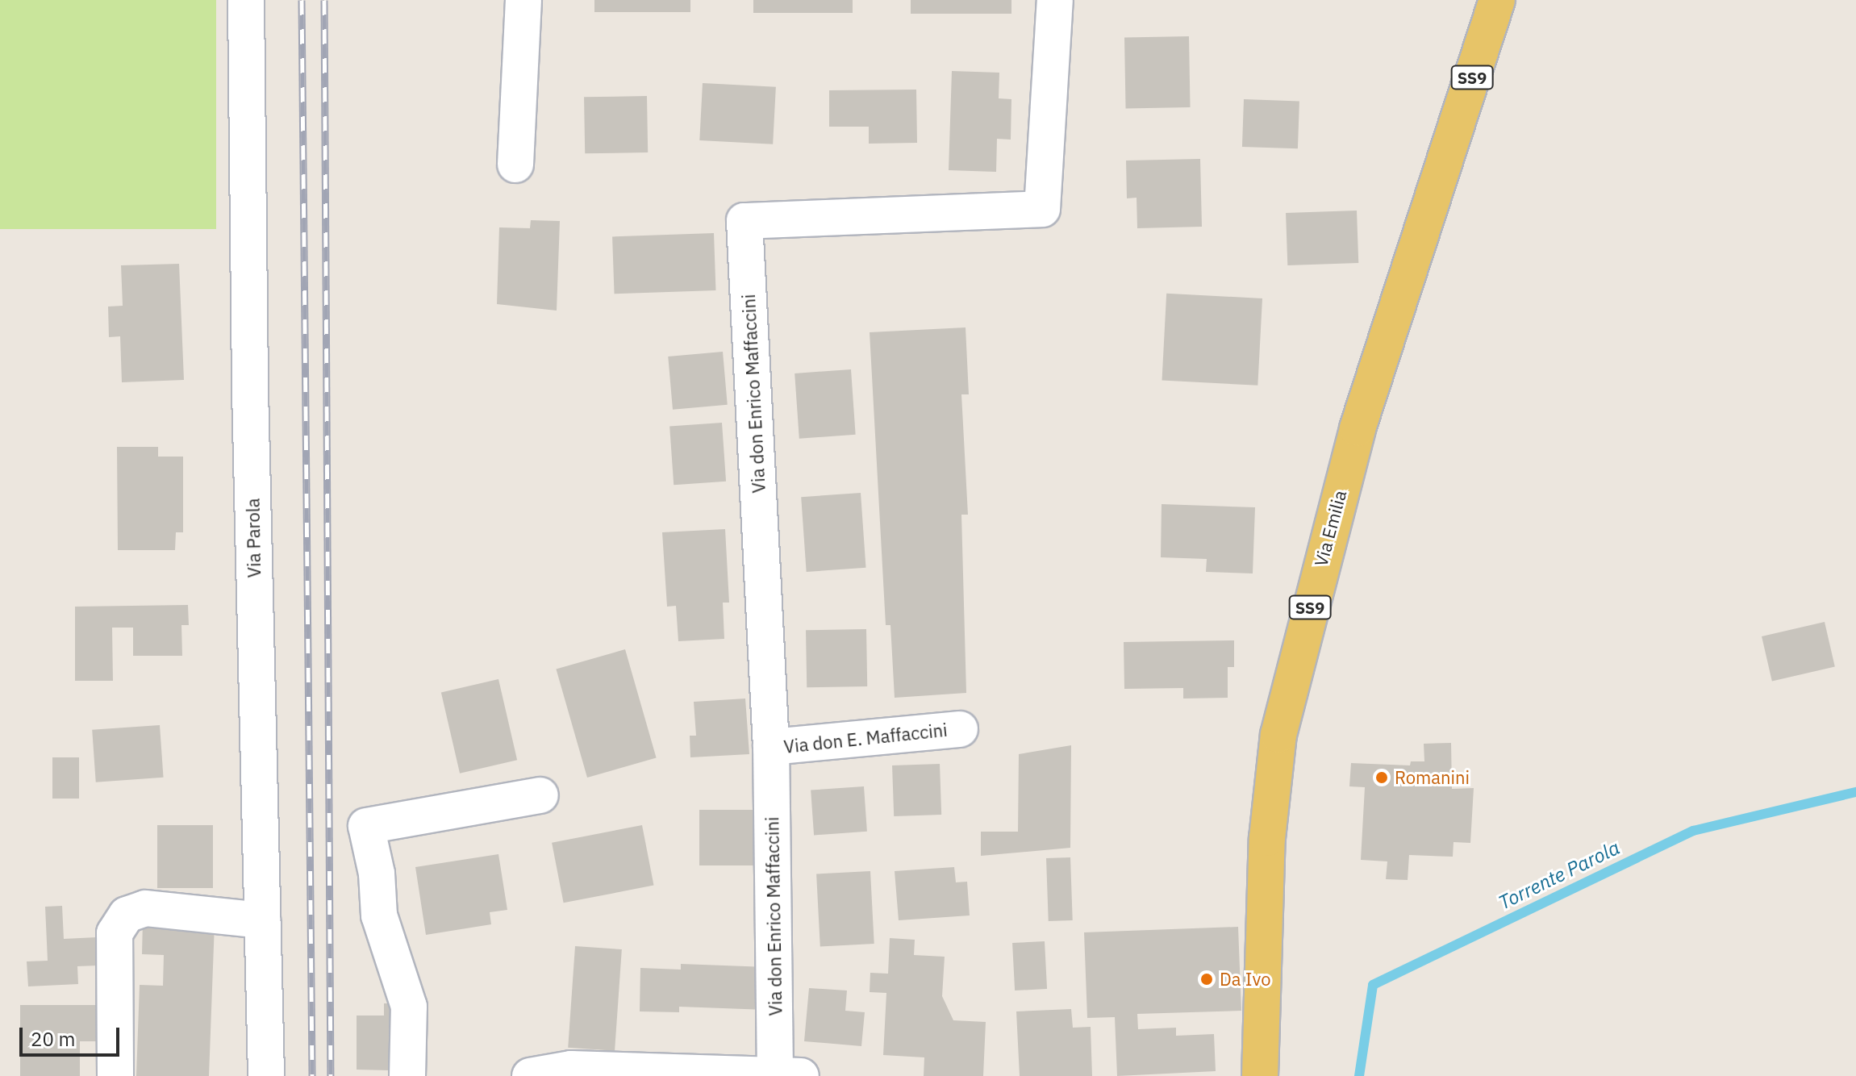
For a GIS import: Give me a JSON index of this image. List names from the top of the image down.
{
  "streets": {
    "main road": ["SS9", "Via Emilia"],
    "street": ["Via don Enrico Maffaccini", "Via Parola", "Via don E. Maffaccini"]
  },
  "crossings": [
    ["Via don Enrico Maffaccini", "Via don E. Maffaccini"]
  ],
  "water": ["Torrente Parola"],
  "places": ["Romanini", "Da Ivo"],
  "scale_bar": "20 m"
}
